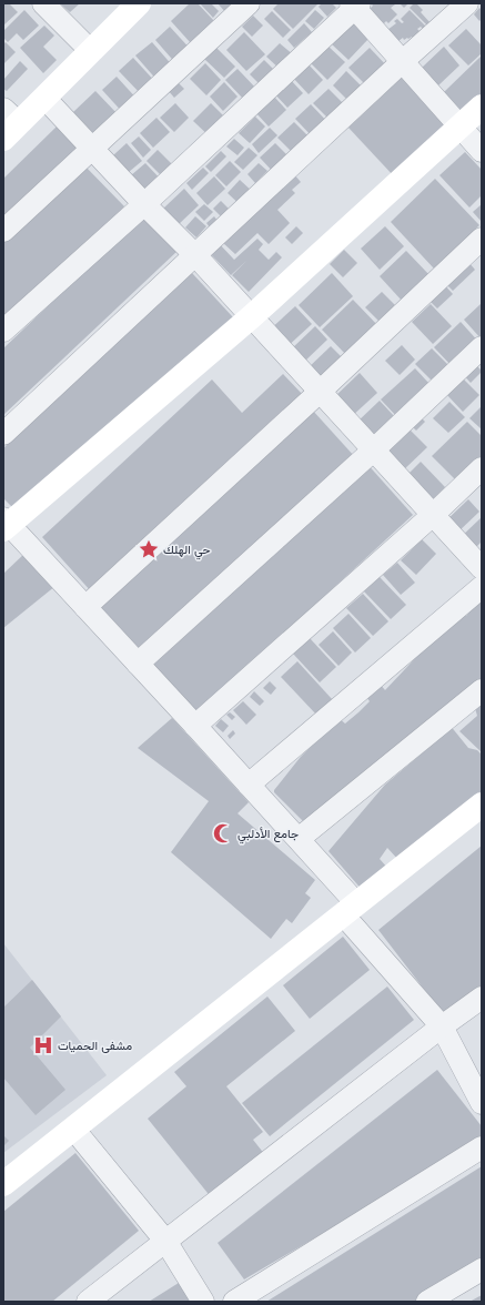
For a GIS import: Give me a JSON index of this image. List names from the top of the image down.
{
  "places": {
    "place": ["حي الهلك"],
    "mosque": ["جامع الأدلبي"],
    "hospital": ["مشفى الحميات"]
  }
}
